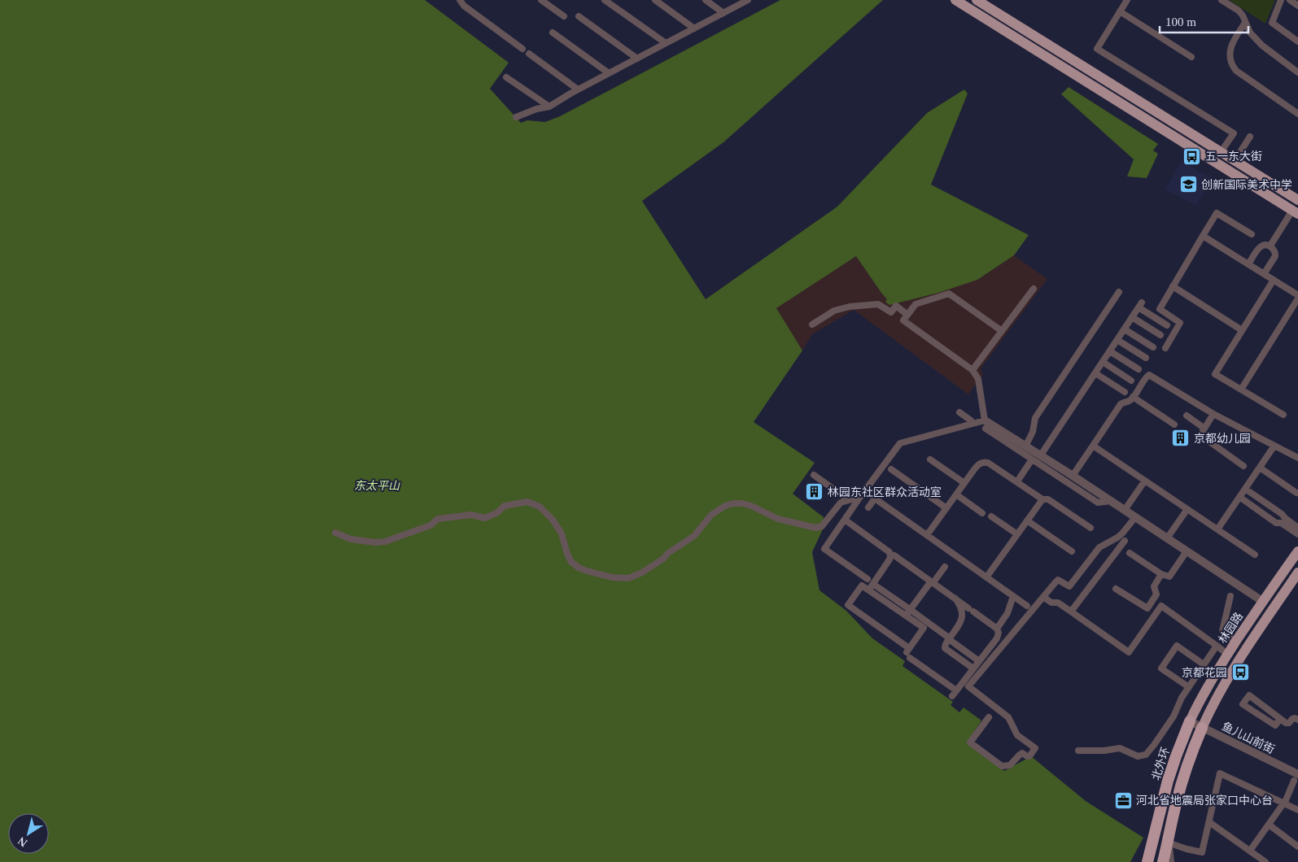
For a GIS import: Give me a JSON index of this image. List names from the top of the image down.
{
  "streets": {
    "highway": ["北外环"],
    "main road": ["林园路"],
    "street": ["鱼儿山前街"]
  },
  "crossings": [
    ["林园路", "鱼儿山前街"],
    ["林园路", "北外环"],
    ["鱼儿山前街", "北外环"]
  ],
  "parks": ["东太平山"],
  "places": {
    "bus stop": ["五一东大街", "京都花园"],
    "school or university": ["创新国际美术中学"],
    "building": ["京都幼儿园", "林园东社区群众活动室"],
    "office": ["河北省地震局张家口中心台"]
  },
  "scale_bar": "100 m",
  "north": "bottom left"
}
